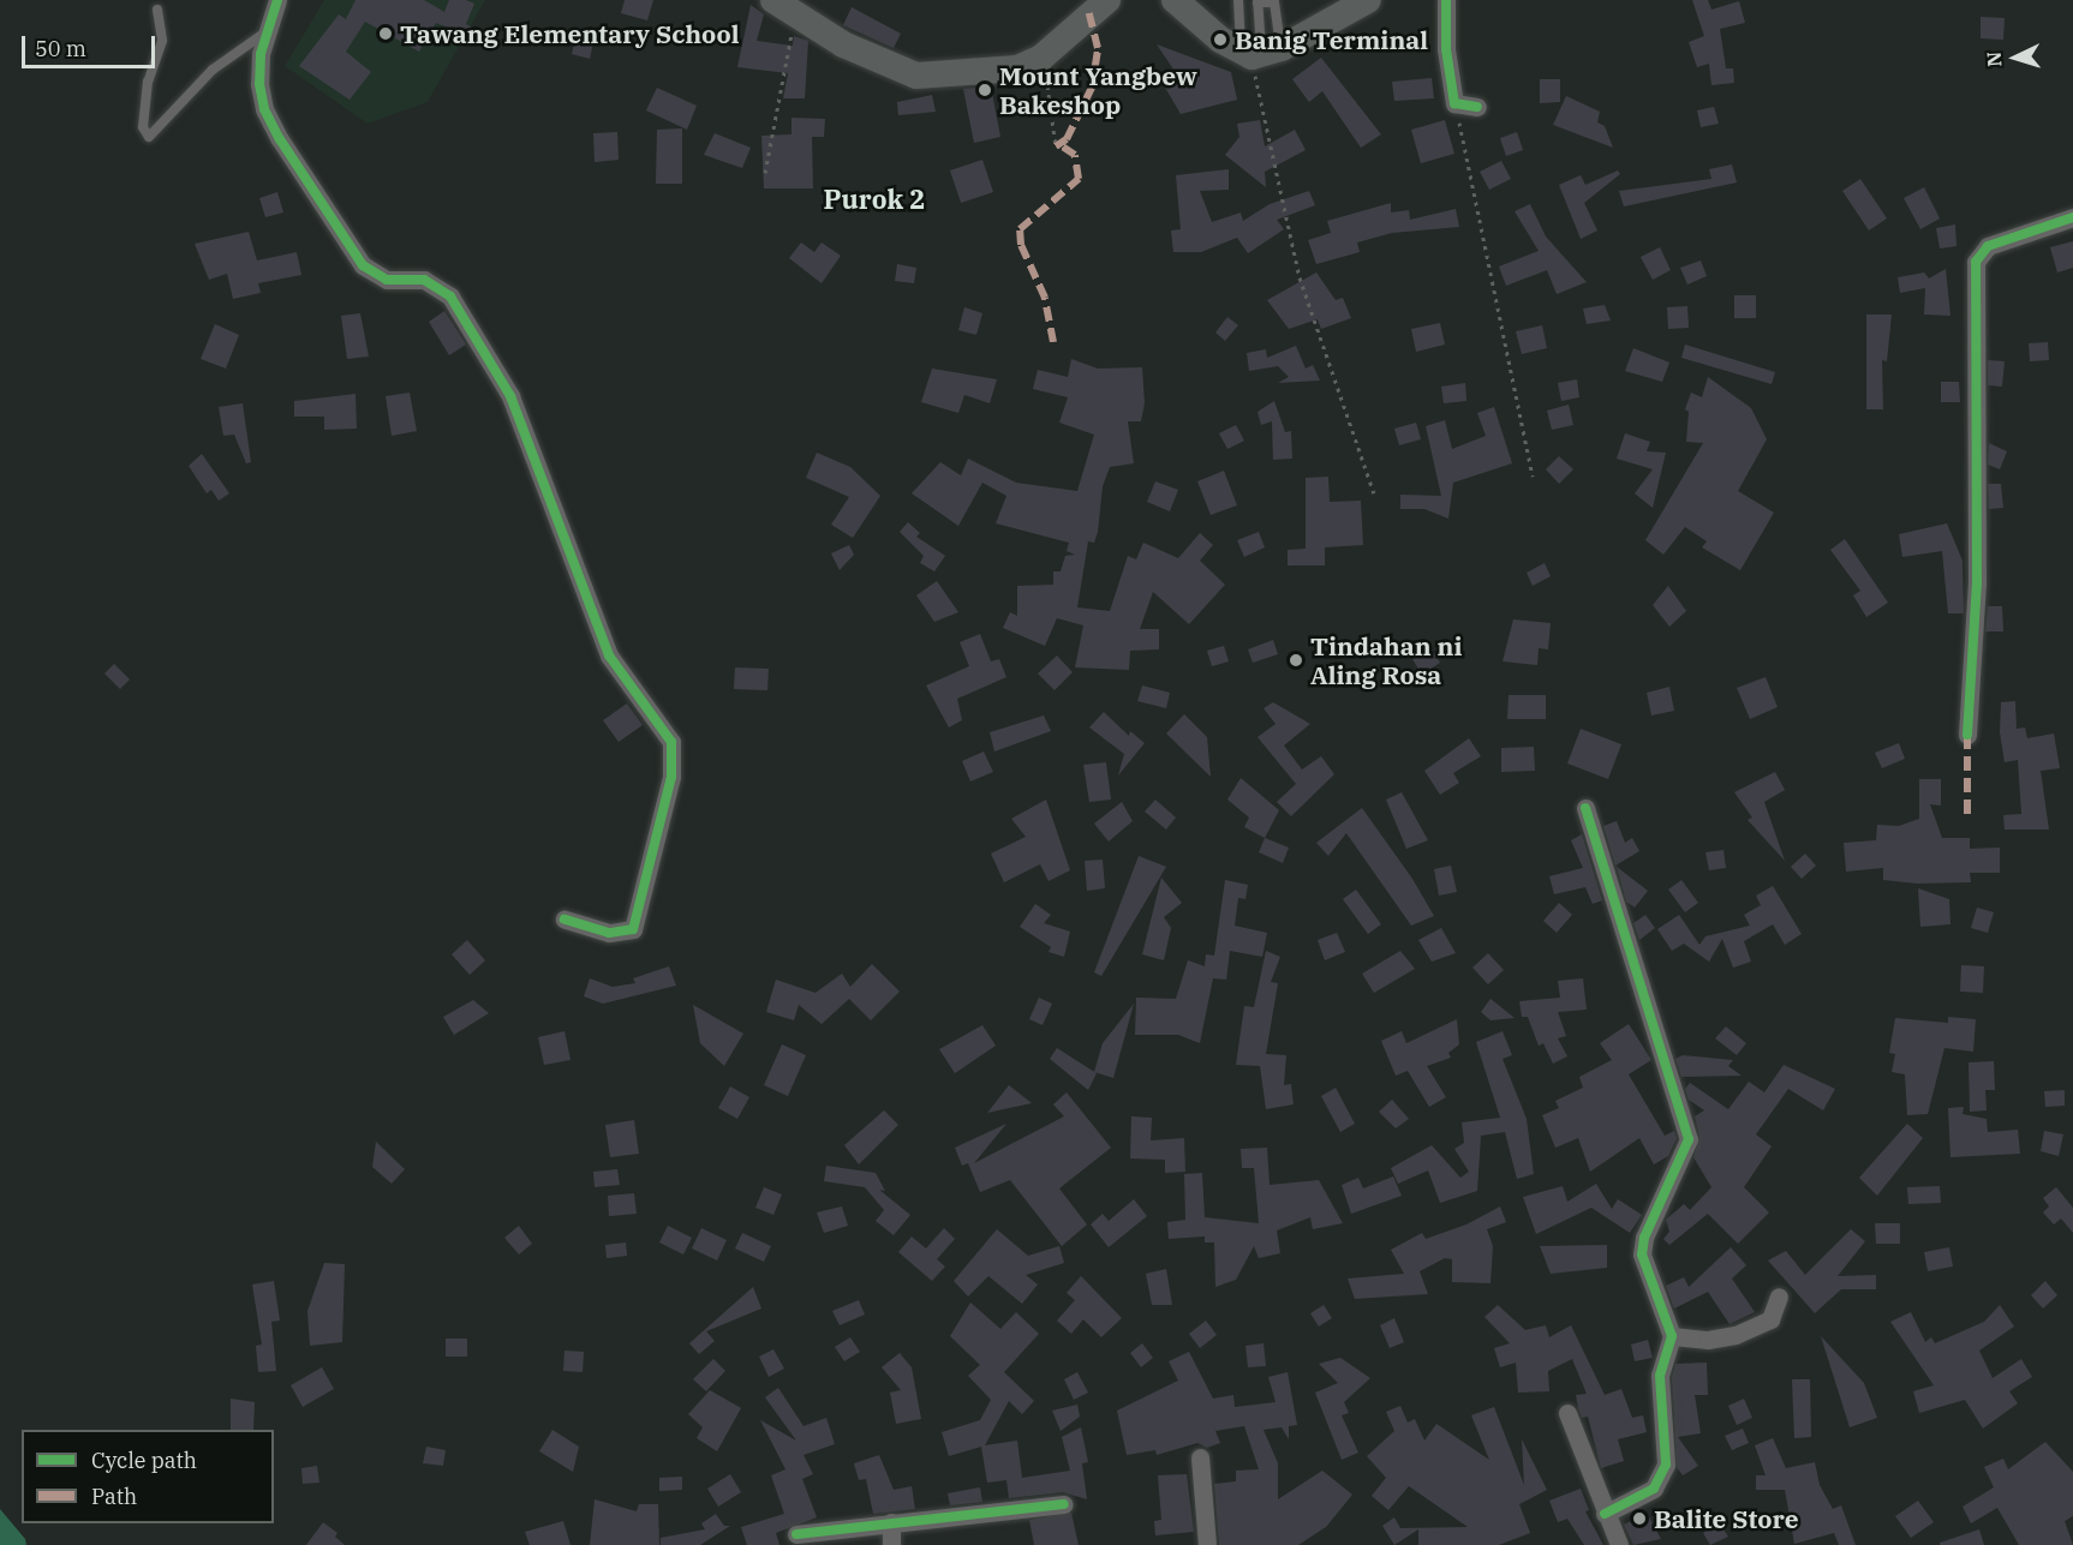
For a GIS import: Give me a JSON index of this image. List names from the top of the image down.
{
  "districts": ["Purok 2"],
  "places": [
    "Tawang Elementary School",
    "Banig Terminal",
    "Mount Yangbew Bakeshop",
    "Tindahan ni Aling Rosa",
    "Balite Store"
  ],
  "legend": ["Cycle path", "Path"],
  "scale_bar": "50 m",
  "north": "left"
}
